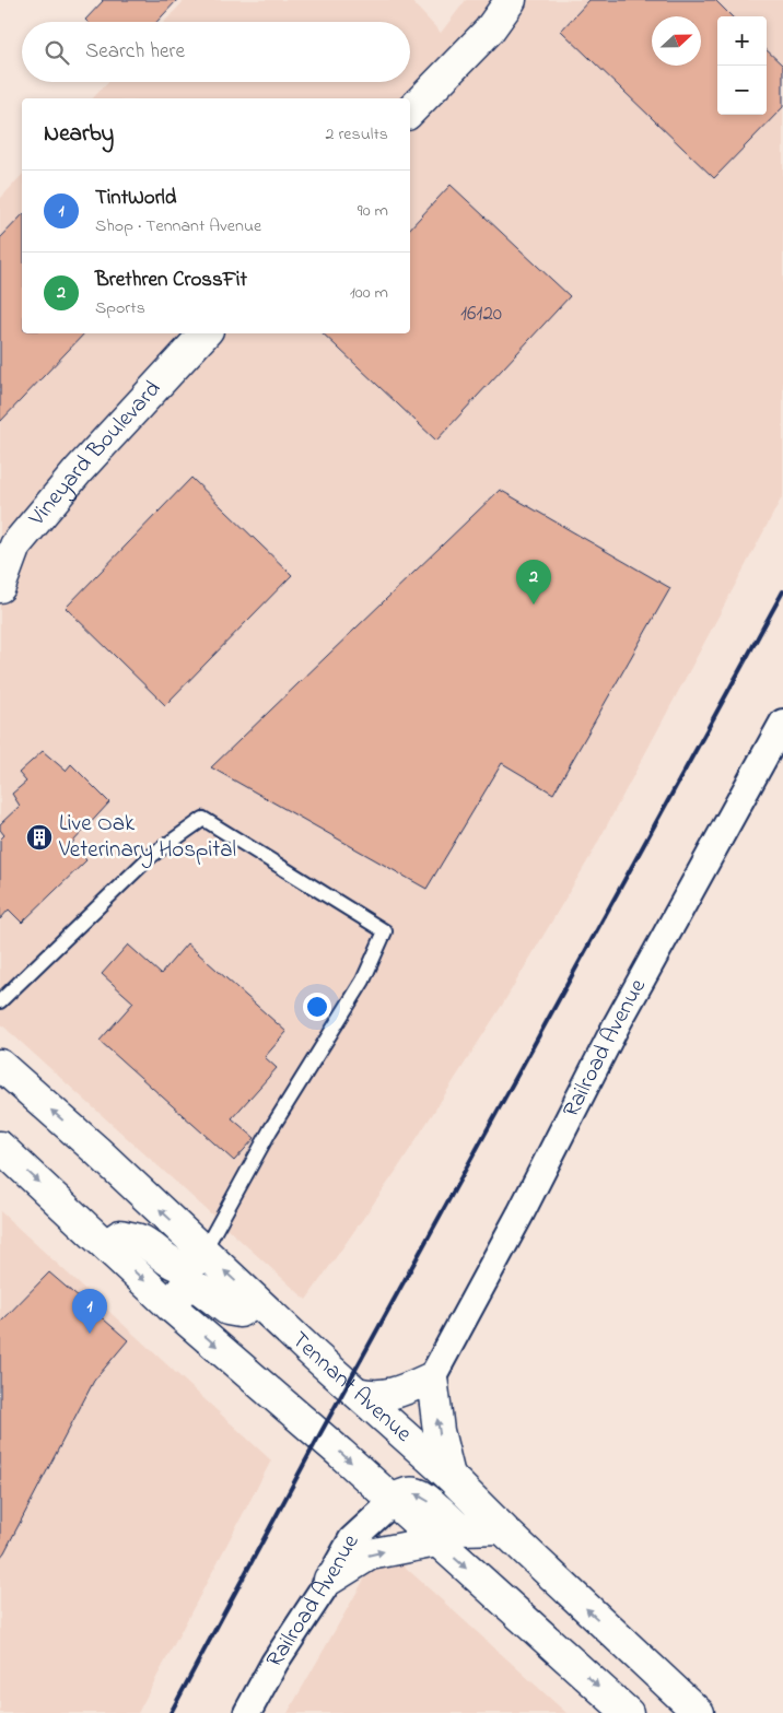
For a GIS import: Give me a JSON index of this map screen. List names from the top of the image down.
{
  "streets": {
    "main road": ["Vineyard Boulevard", "Tennant Avenue"],
    "street": ["Railroad Avenue"]
  },
  "places": {
    "building": ["Live Oak Veterinary Hospital"]
  },
  "house_numbers": ["16120"],
  "north": "right",
  "page": {
    "map_buttons": ["+", "−"],
    "search": "Search here",
    "heading": ["Nearby", "2 results"],
    "list": [
      {
        "mark": "1",
        "name": "TintWorld",
        "note": "Shop · Tennant Avenue",
        "value": "90 m"
      },
      {
        "mark": "2",
        "name": "Brethren CrossFit",
        "note": "Sports",
        "value": "100 m"
      }
    ],
    "pins": ["2", "1"]
  }
}
